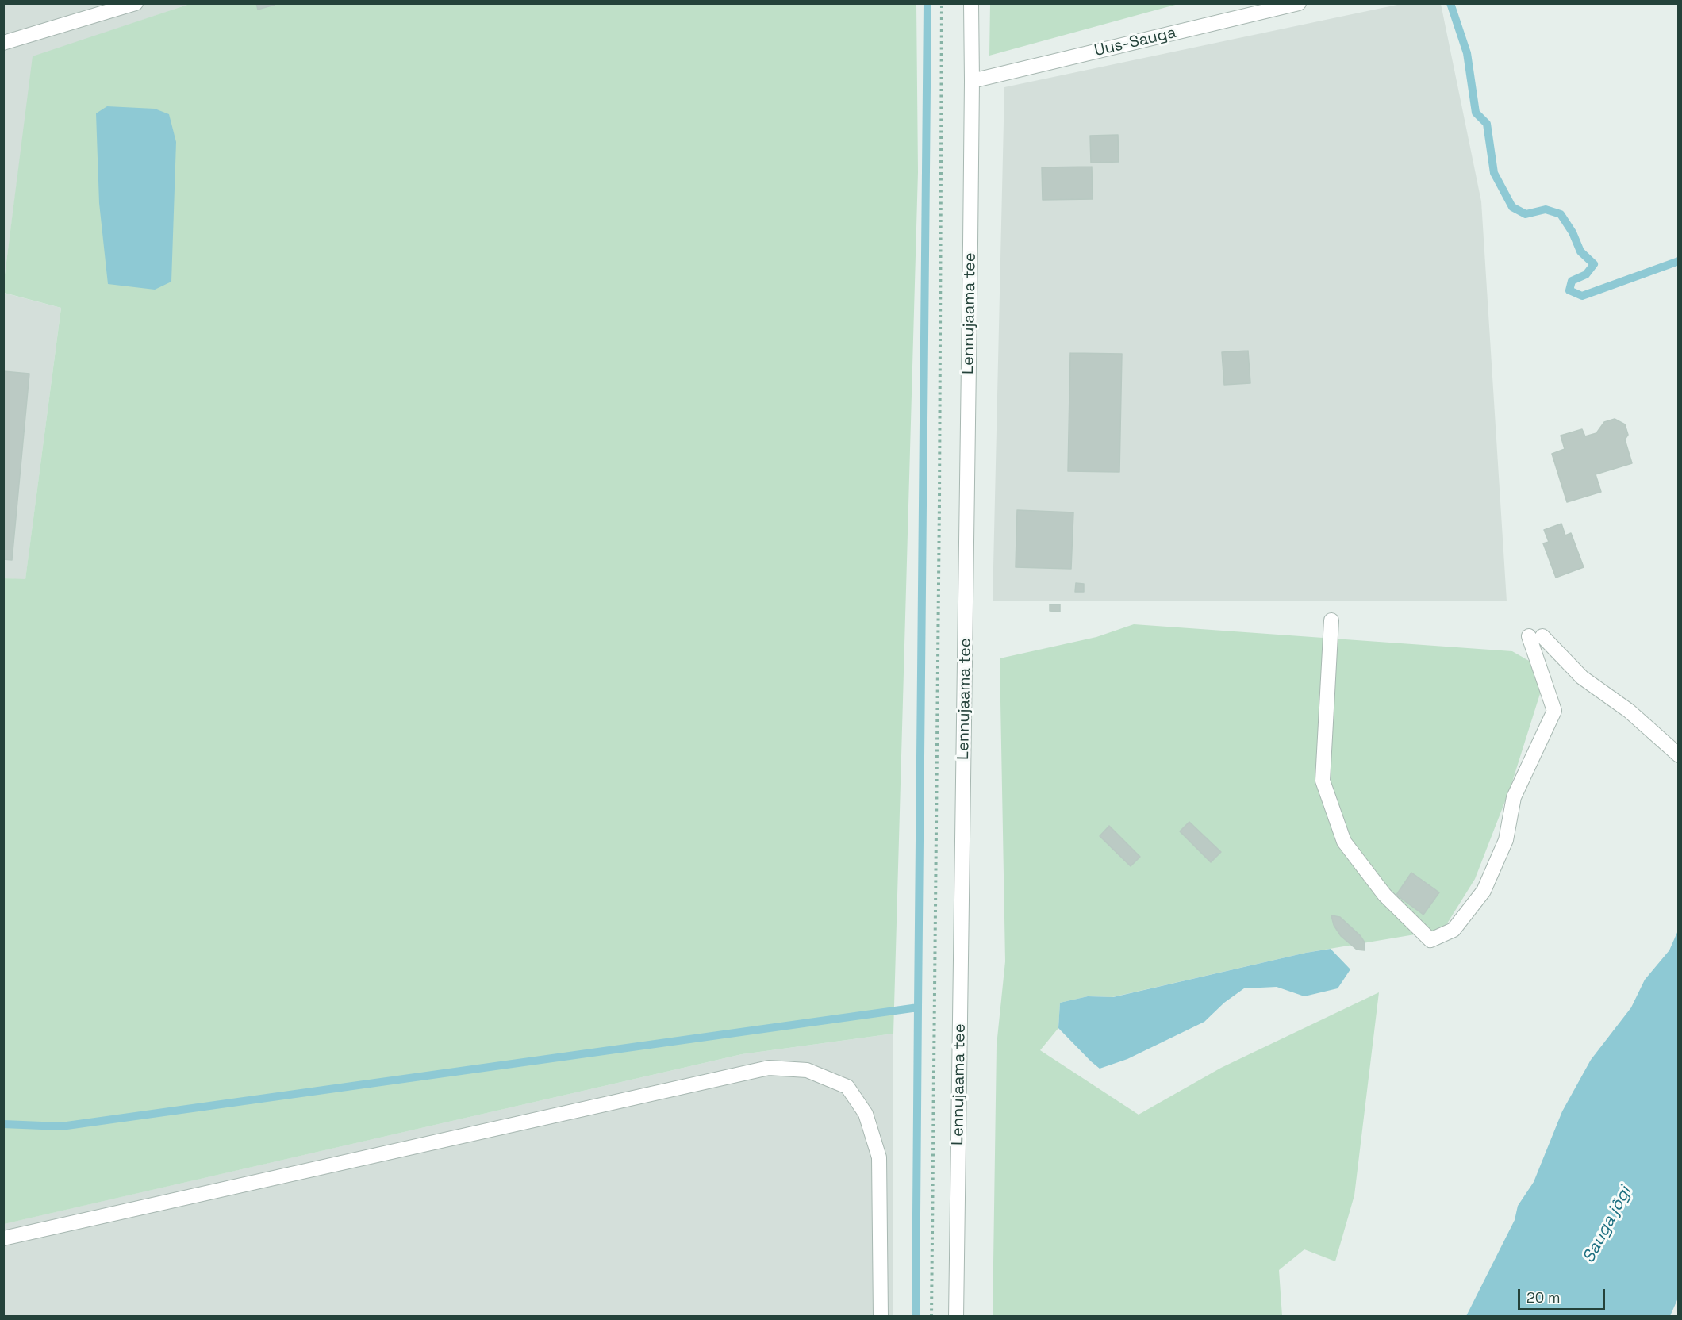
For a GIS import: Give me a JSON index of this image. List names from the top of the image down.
{
  "streets": {
    "street": ["Uus-Sauga", "Lennujaama tee"]
  },
  "crossings": [
    ["Uus-Sauga", "Lennujaama tee"]
  ],
  "water": ["Sauga jõgi"],
  "scale_bar": "20 m"
}
